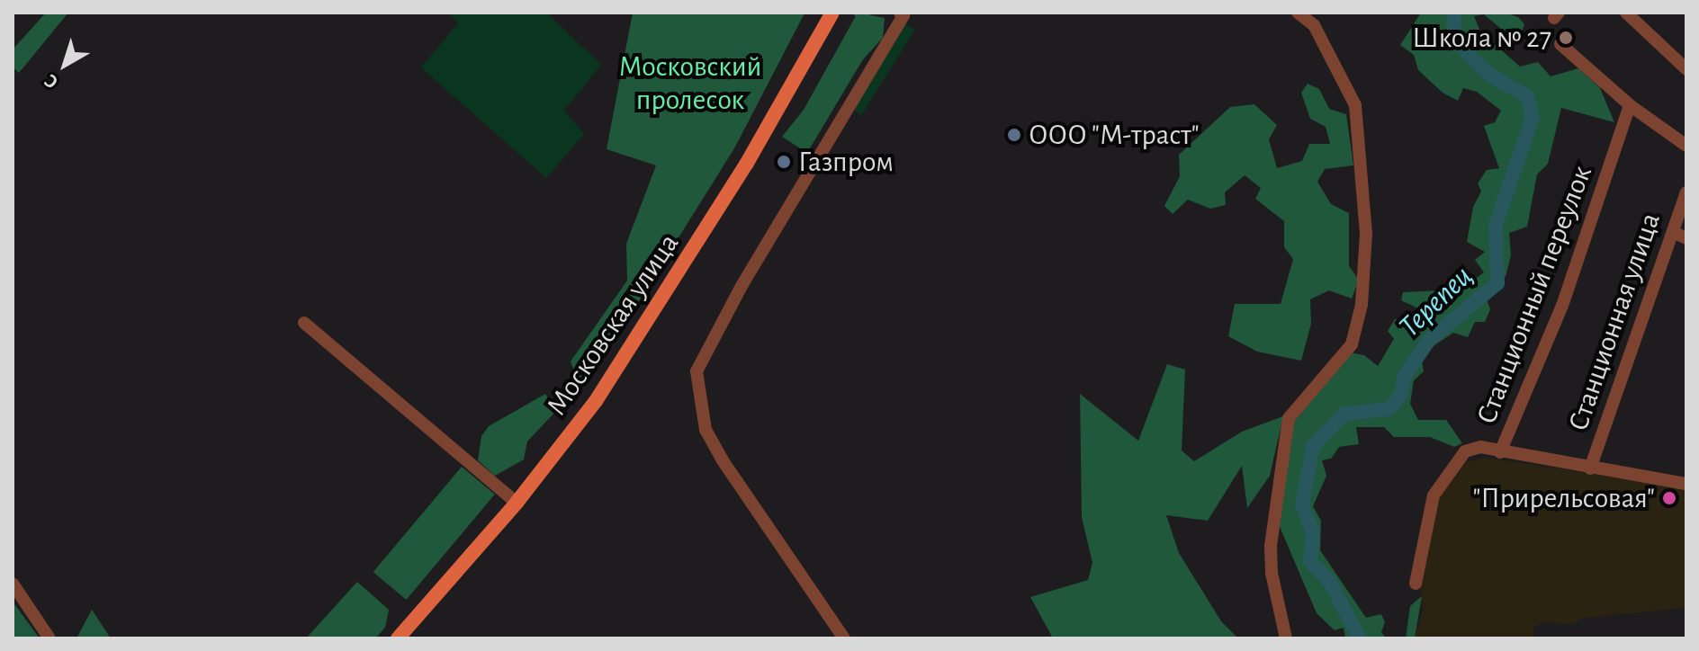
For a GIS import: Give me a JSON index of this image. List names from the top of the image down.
{
  "streets": {
    "main road": ["Московская улица"],
    "street": ["Станционный переулок", "Станционная улица"]
  },
  "water": ["Терепец"],
  "parks": ["Московский пролесок"],
  "places": [
    "Школа № 27",
    "ООО \"М-траст\"",
    "Газпром",
    "\"Прирельсовая\""
  ],
  "north": "bottom left"
}
